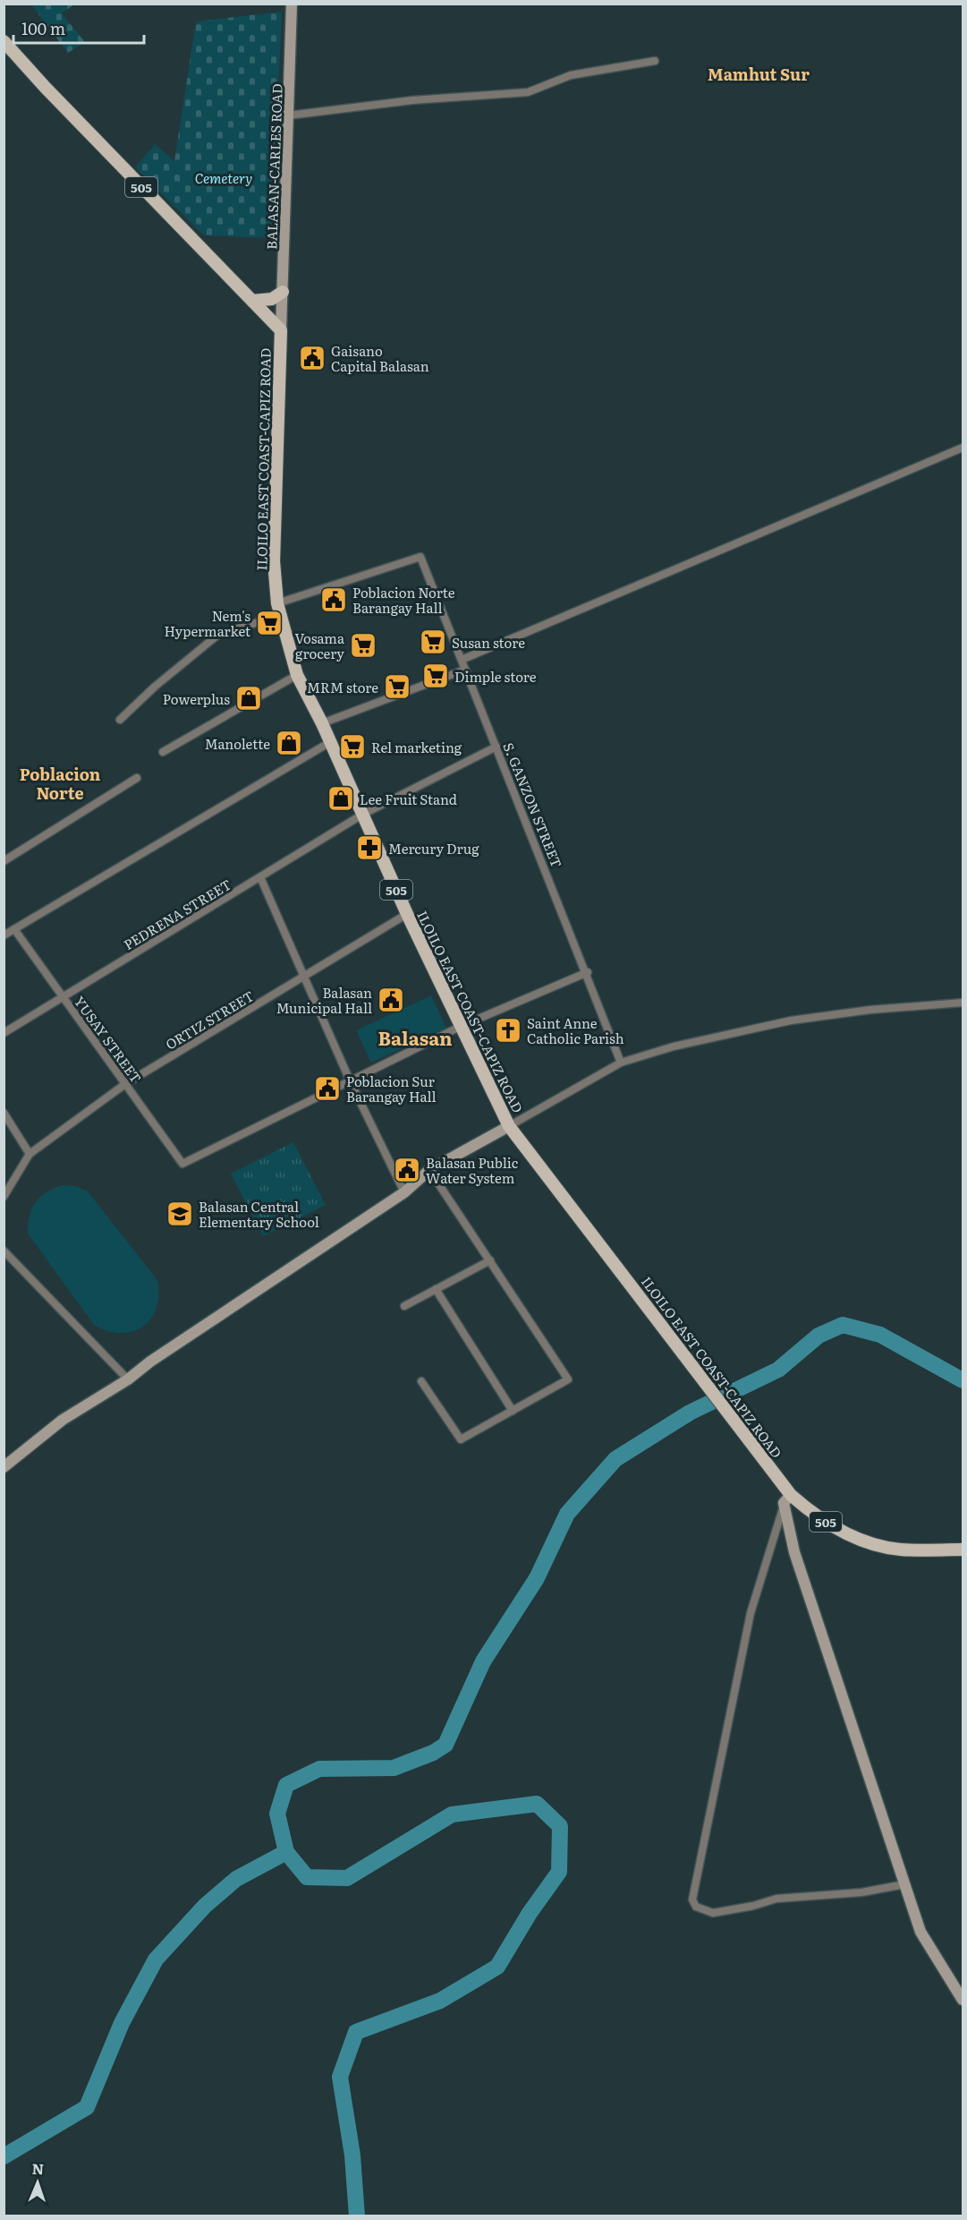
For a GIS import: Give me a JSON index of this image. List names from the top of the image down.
{
  "streets": {
    "main road": ["505", "ILOILO EAST COAST-CAPIZ ROAD"],
    "street": [
      "BALASAN-CARLES ROAD",
      "S. GANZON STREET",
      "PEDRENA STREET",
      "ORTIZ STREET",
      "YUSAY STREET"
    ]
  },
  "crossings": [
    ["BALASAN-CARLES ROAD", "ILOILO EAST COAST-CAPIZ ROAD"],
    ["ILOILO EAST COAST-CAPIZ ROAD", "S. GANZON STREET"],
    ["ILOILO EAST COAST-CAPIZ ROAD", "PEDRENA STREET"],
    ["ILOILO EAST COAST-CAPIZ ROAD", "ORTIZ STREET"],
    ["S. GANZON STREET", "PEDRENA STREET"],
    ["PEDRENA STREET", "YUSAY STREET"],
    ["ORTIZ STREET", "YUSAY STREET"]
  ],
  "districts": ["Mamhut Sur", "Poblacion Norte", "Balasan"],
  "parks": ["Cemetery"],
  "places": {
    "public building": [
      "Gaisano Capital Balasan",
      "Poblacion Norte Barangay Hall",
      "Balasan Municipal Hall",
      "Poblacion Sur Barangay Hall",
      "Balasan Public Water System"
    ],
    "supermarket": [
      "Nem's Hypermarket",
      "Susan store",
      "Vosama grocery",
      "Dimple store",
      "MRM store",
      "Rel marketing"
    ],
    "shop": ["Powerplus", "Manolette", "Lee Fruit Stand"],
    "pharmacy": ["Mercury Drug"],
    "church": ["Saint Anne Catholic Parish"],
    "school or university": ["Balasan Central Elementary School"]
  },
  "scale_bar": "100 m",
  "north": "top"
}
